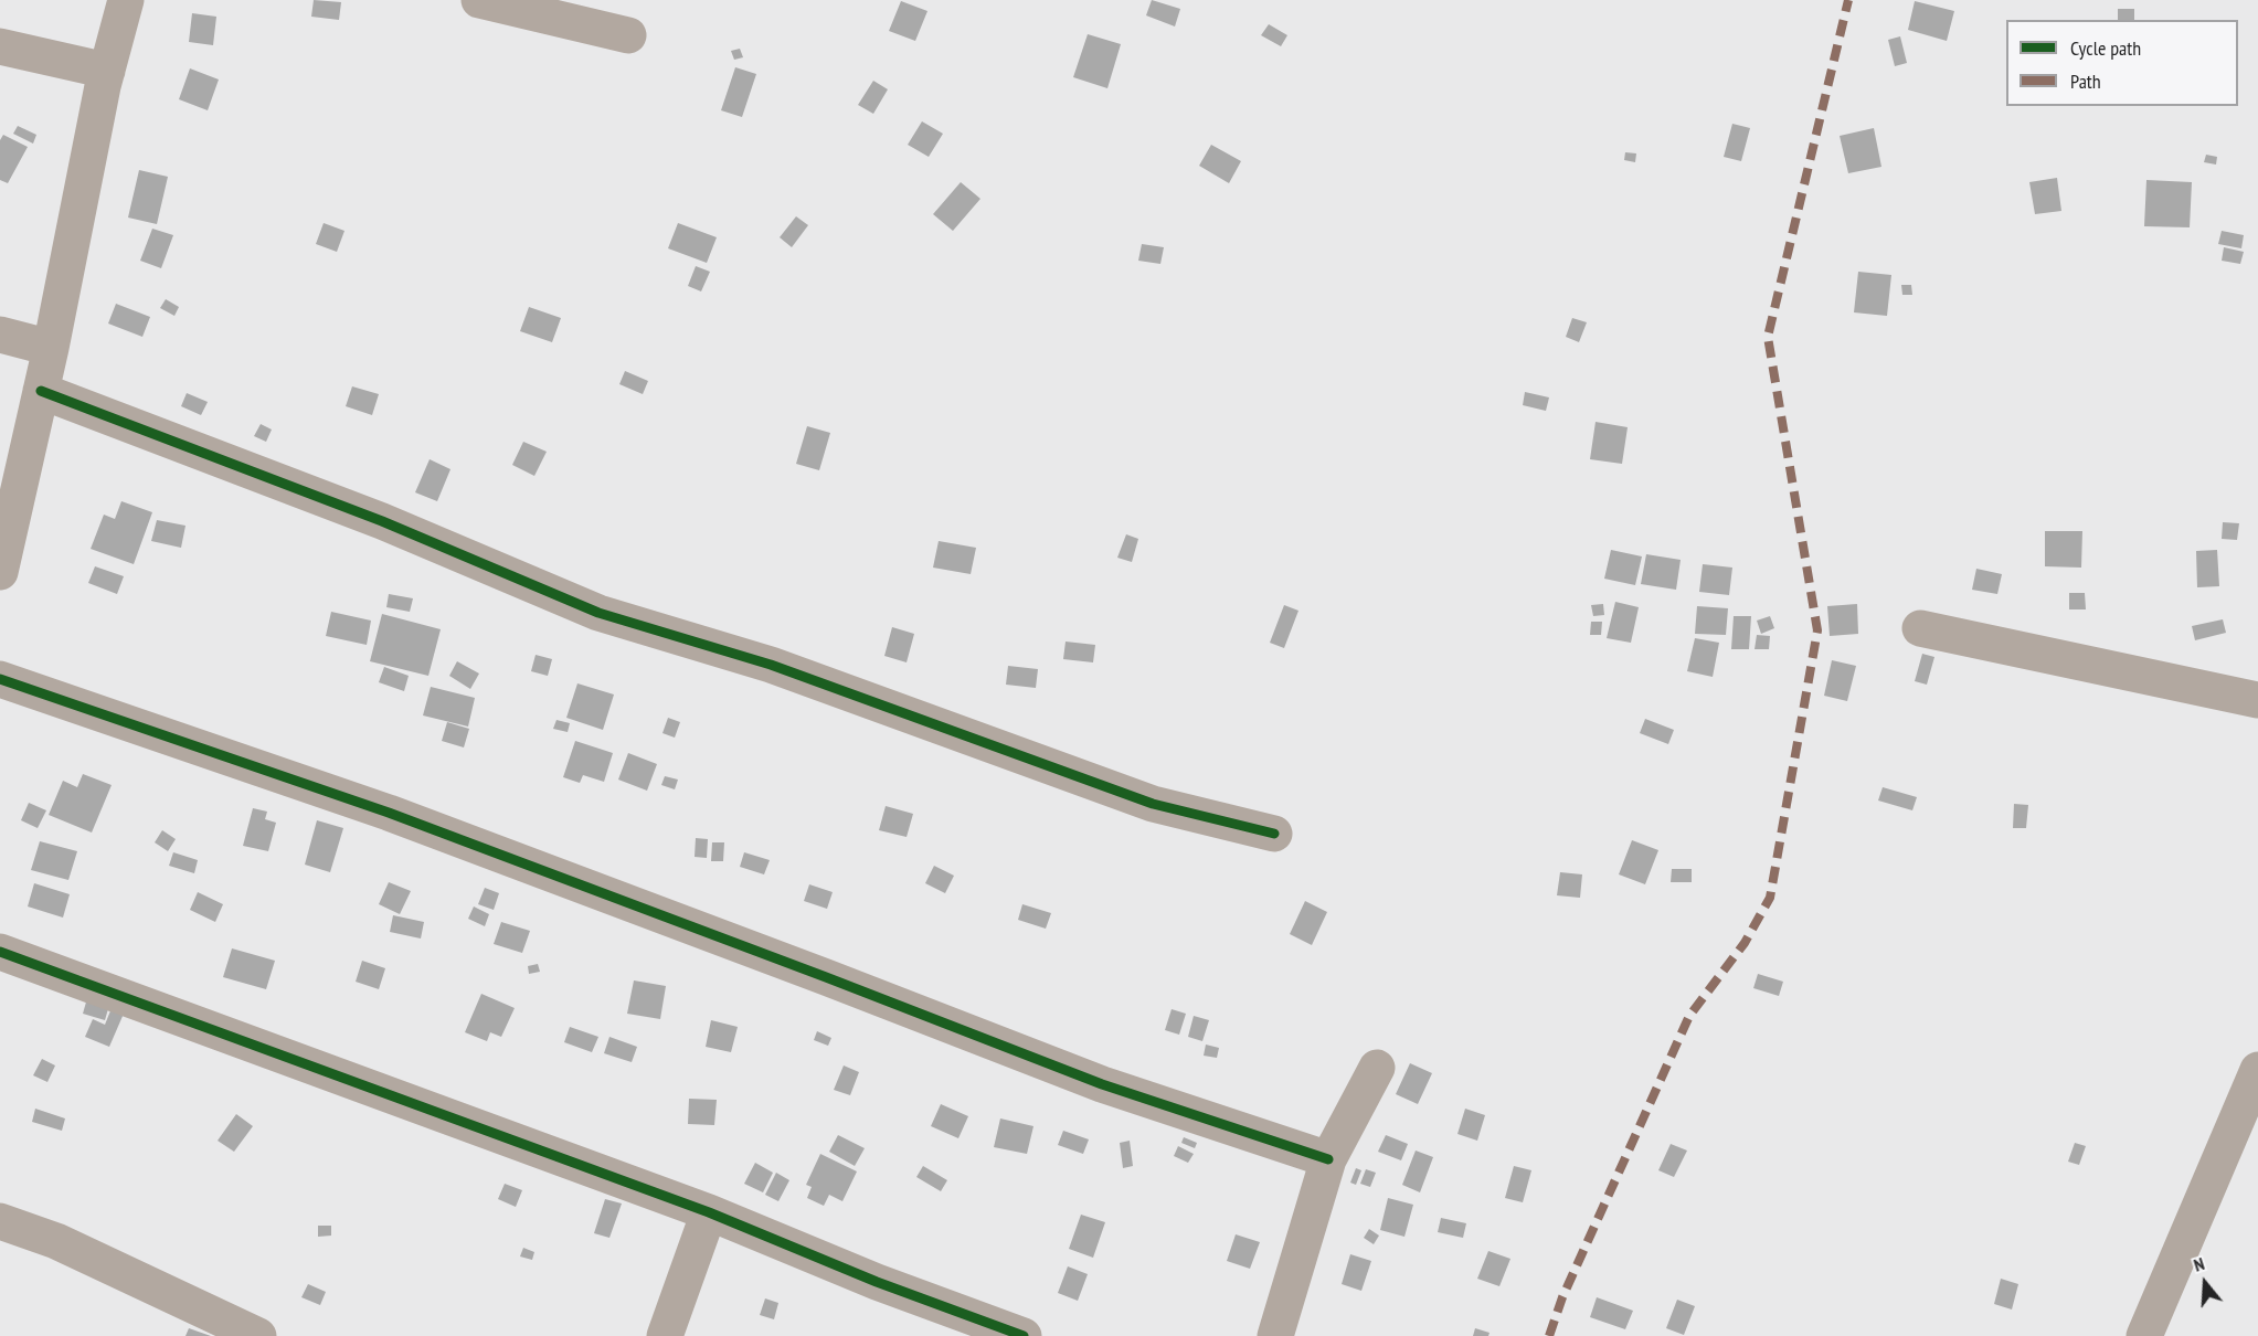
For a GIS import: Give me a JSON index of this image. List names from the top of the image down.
{
  "legend": ["Cycle path", "Path"],
  "north": "top"
}
